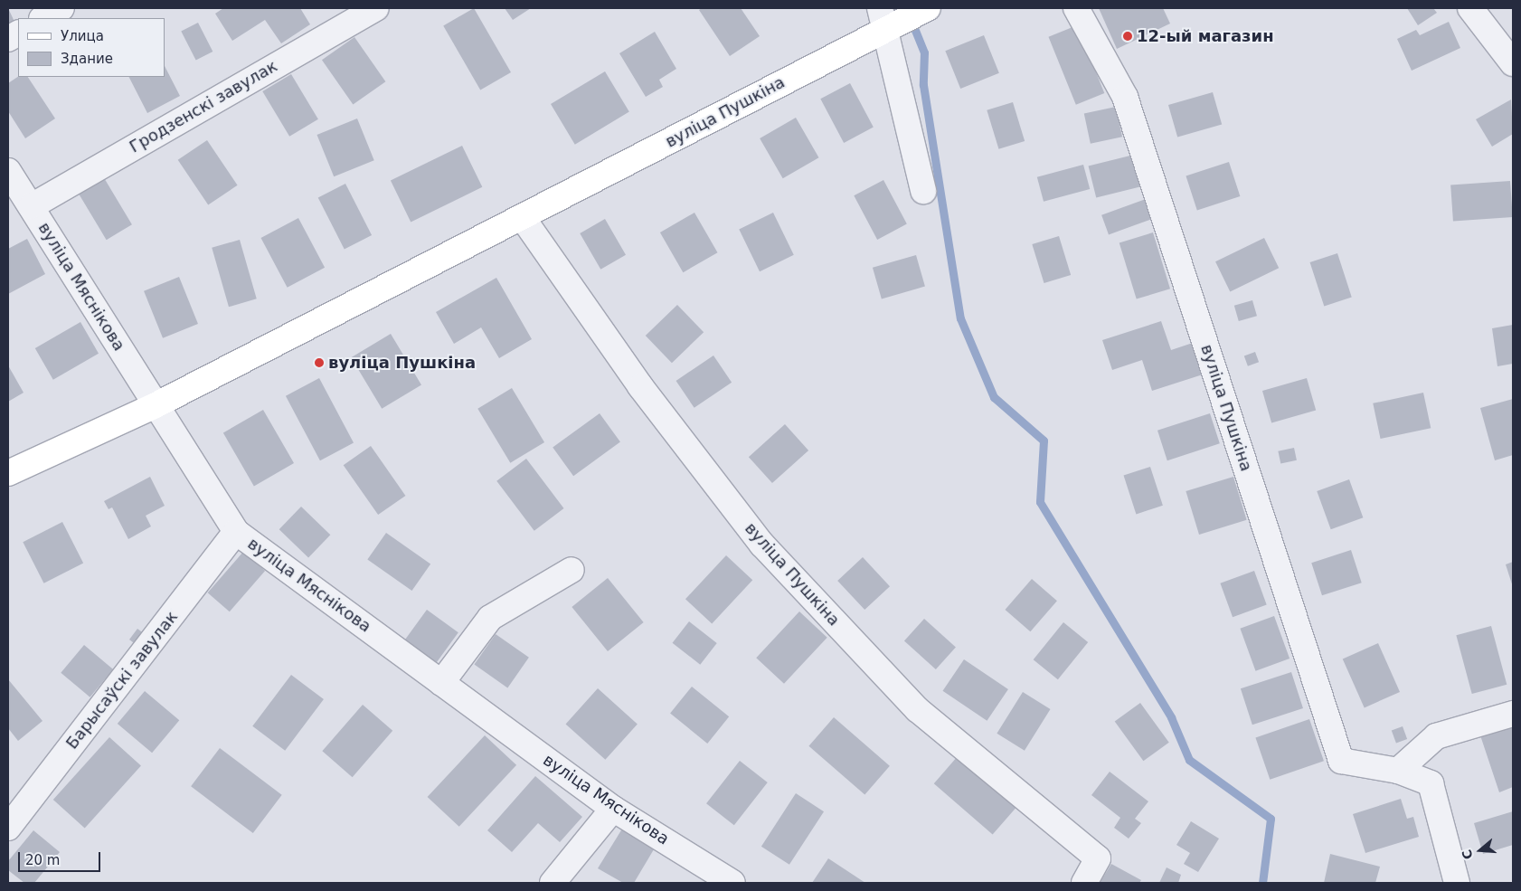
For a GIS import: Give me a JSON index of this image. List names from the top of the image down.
{
  "streets": {
    "main road": ["вуліца Пушкіна"],
    "street": ["Гродзенскі завулак", "вуліца Мяснікова", "Барысаўскі завулак"]
  },
  "crossings": [
    ["Гродзенскі завулак", "вуліца Мяснікова"],
    ["вуліца Пушкіна", "вуліца Мяснікова"],
    ["вуліца Мяснікова", "Барысаўскі завулак"]
  ],
  "places": ["12-ый магазин", "вуліца Пушкіна"],
  "legend": ["Улица", "Здание"],
  "scale_bar": "20 m",
  "north": "left"
}
